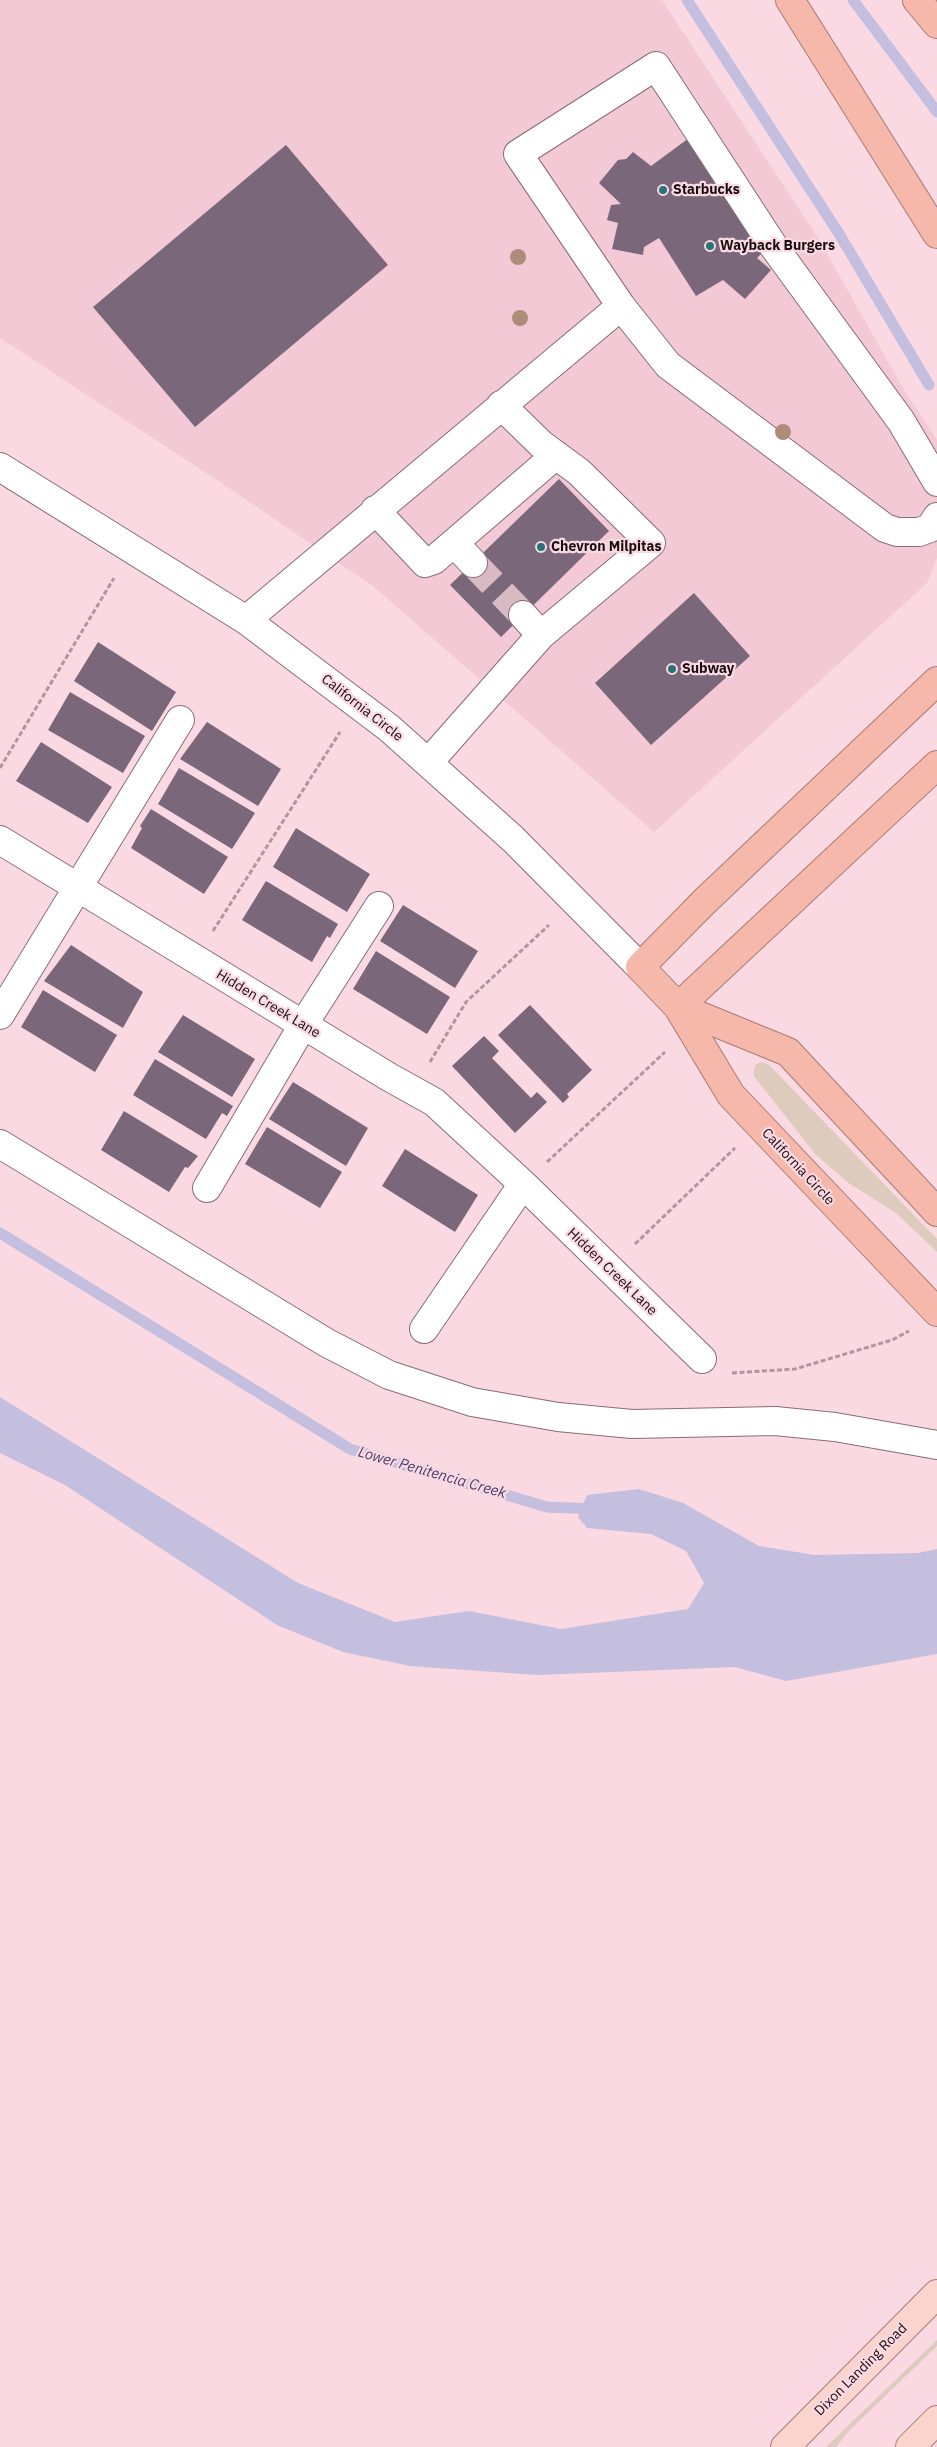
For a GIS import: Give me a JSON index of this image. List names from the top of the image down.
{
  "streets": {
    "highway": ["California Circle"],
    "main road": ["Dixon Landing Road"],
    "street": ["Hidden Creek Lane"]
  },
  "water": ["Lower Penitencia Creek"],
  "places": [
    "Starbucks",
    "Wayback Burgers",
    "Chevron Milpitas",
    "Subway"
  ]
}
